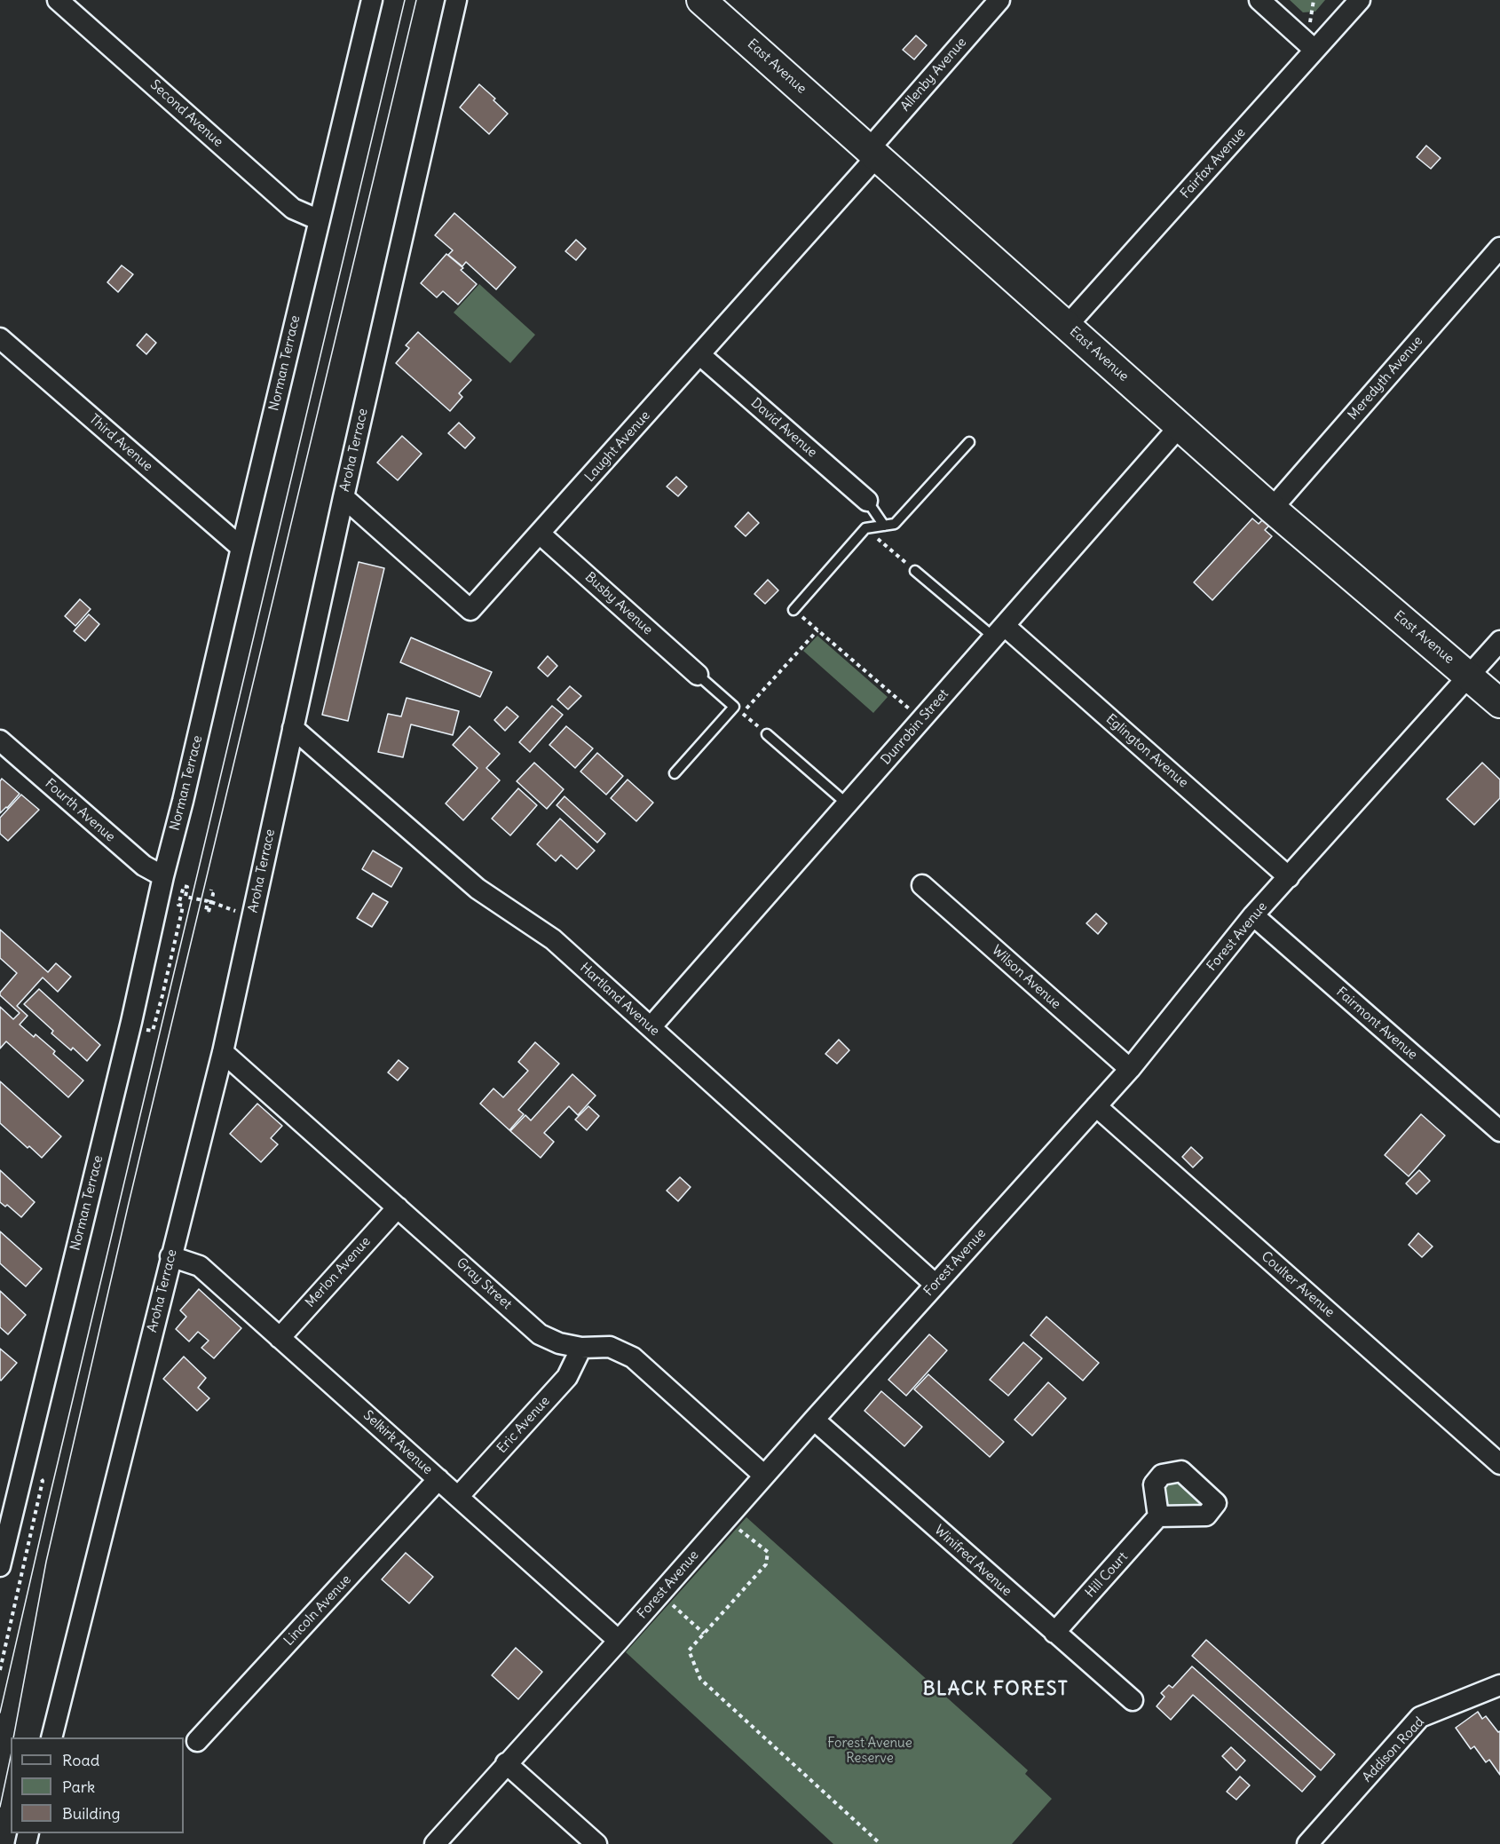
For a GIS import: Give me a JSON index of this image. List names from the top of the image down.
{
  "streets": {
    "street": [
      "East Avenue",
      "Allenby Avenue",
      "Second Avenue",
      "Fairfax Avenue",
      "Norman Terrace",
      "Meredyth Avenue",
      "David Avenue",
      "Third Avenue",
      "Laught Avenue",
      "Aroha Terrace",
      "Busby Avenue",
      "Dunrobin Street",
      "Eglington Avenue",
      "Fourth Avenue",
      "Forest Avenue",
      "Wilson Avenue",
      "Hartland Avenue",
      "Fairmont Avenue",
      "Merlon Avenue",
      "Gray Street",
      "Coulter Avenue",
      "Eric Avenue",
      "Selkirk Avenue",
      "Winifred Avenue",
      "Hill Court",
      "Lincoln Avenue",
      "Addison Road"
    ]
  },
  "crossings": [
    ["East Avenue", "Allenby Avenue"],
    ["East Avenue", "Fairfax Avenue"],
    ["East Avenue", "Meredyth Avenue"],
    ["East Avenue", "Laught Avenue"],
    ["East Avenue", "Dunrobin Street"],
    ["East Avenue", "Forest Avenue"],
    ["Allenby Avenue", "Laught Avenue"],
    ["Second Avenue", "Norman Terrace"],
    ["Norman Terrace", "Third Avenue"],
    ["Norman Terrace", "Fourth Avenue"],
    ["David Avenue", "Laught Avenue"],
    ["Laught Avenue", "Aroha Terrace"],
    ["Laught Avenue", "Busby Avenue"],
    ["Aroha Terrace", "Hartland Avenue"],
    ["Aroha Terrace", "Gray Street"],
    ["Aroha Terrace", "Selkirk Avenue"],
    ["Dunrobin Street", "Eglington Avenue"],
    ["Dunrobin Street", "Hartland Avenue"],
    ["Eglington Avenue", "Forest Avenue"],
    ["Forest Avenue", "Wilson Avenue"],
    ["Forest Avenue", "Hartland Avenue"],
    ["Forest Avenue", "Fairmont Avenue"],
    ["Forest Avenue", "Gray Street"],
    ["Forest Avenue", "Coulter Avenue"],
    ["Forest Avenue", "Selkirk Avenue"],
    ["Forest Avenue", "Winifred Avenue"],
    ["Merlon Avenue", "Gray Street"],
    ["Merlon Avenue", "Selkirk Avenue"],
    ["Gray Street", "Eric Avenue"],
    ["Eric Avenue", "Selkirk Avenue"],
    ["Selkirk Avenue", "Lincoln Avenue"],
    ["Winifred Avenue", "Hill Court"]
  ],
  "districts": ["BLACK FOREST"],
  "parks": ["Forest Avenue Reserve"],
  "legend": ["Road", "Park", "Building"]
}
